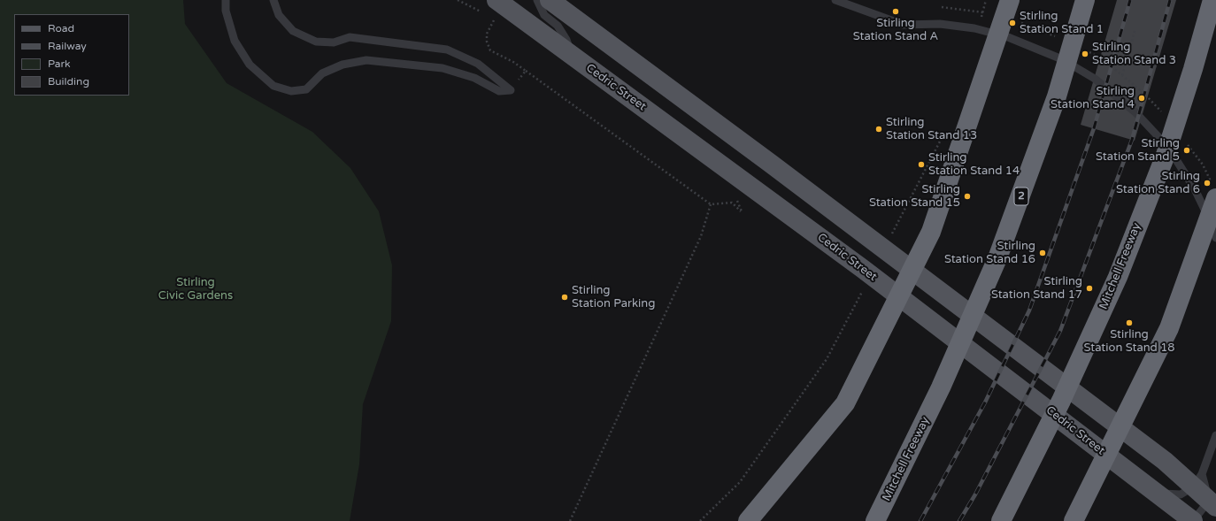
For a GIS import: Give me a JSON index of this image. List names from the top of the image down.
{
  "streets": {
    "highway": ["2", "Mitchell Freeway"],
    "main road": ["Cedric Street"]
  },
  "parks": ["Stirling Civic Gardens"],
  "places": [
    "Stirling Station Stand A",
    "Stirling Station Stand 1",
    "Stirling Station Stand 3",
    "Stirling Station Stand 4",
    "Stirling Station Stand 13",
    "Stirling Station Stand 5",
    "Stirling Station Stand 14",
    "Stirling Station Stand 6",
    "Stirling Station Stand 15",
    "Stirling Station Stand 16",
    "Stirling Station Stand 17",
    "Stirling Station Parking",
    "Stirling Station Stand 18"
  ],
  "legend": [
    "Road",
    "Railway",
    "Park",
    "Building"
  ]
}
